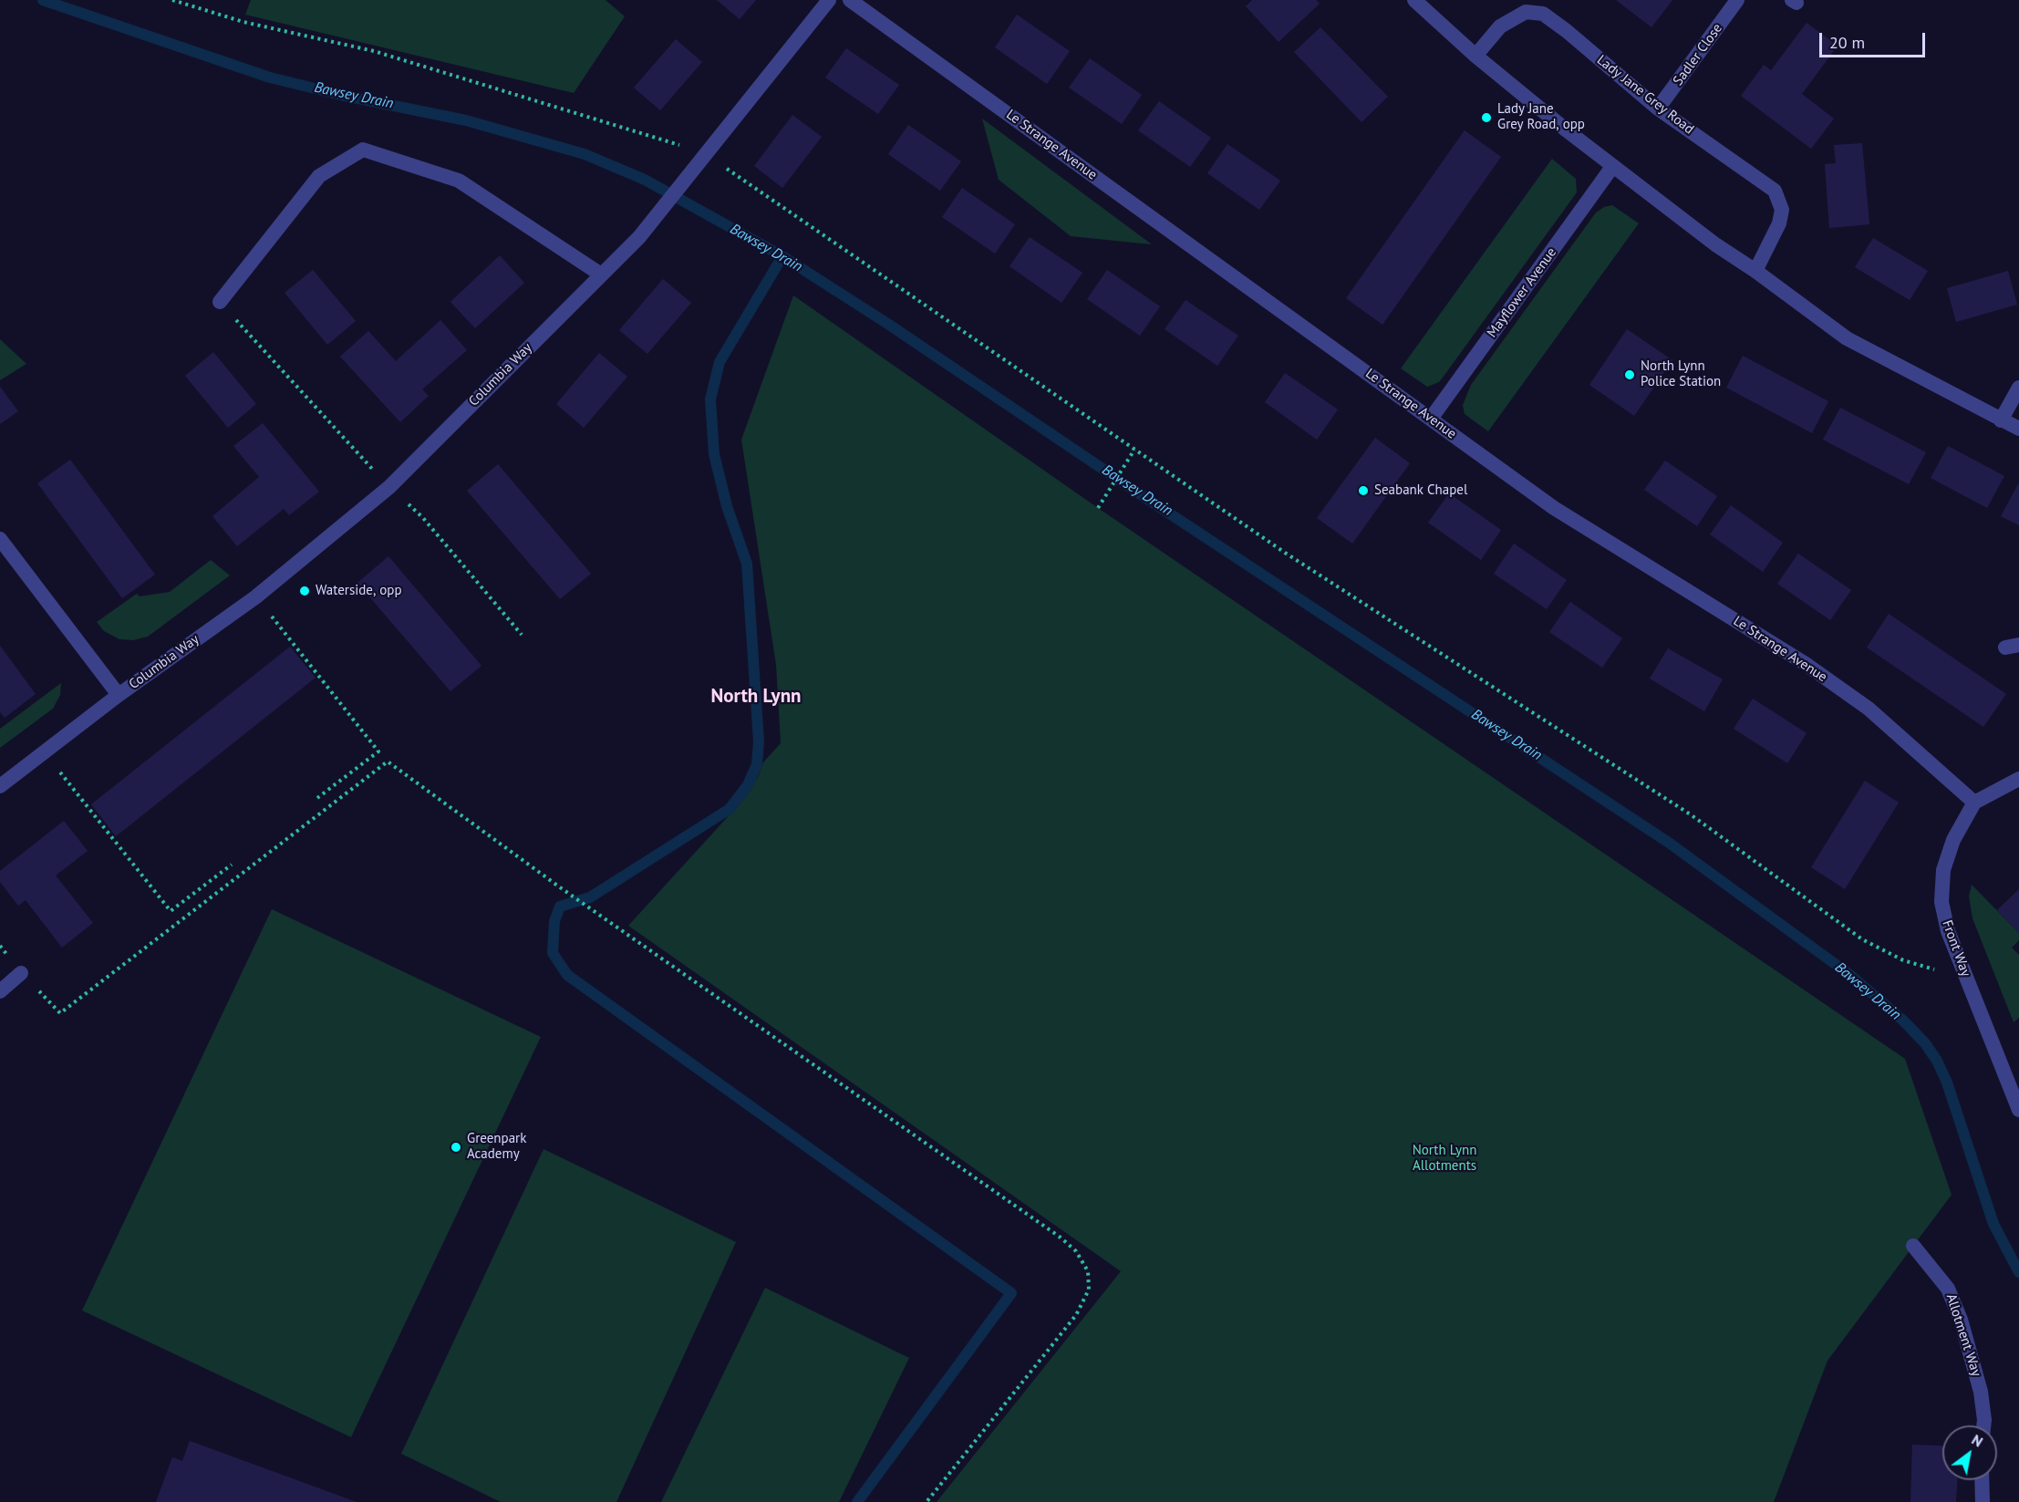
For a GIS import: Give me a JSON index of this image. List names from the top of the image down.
{
  "streets": {
    "street": [
      "Sadler Close",
      "Lady Jane Grey Road",
      "Le Strange Avenue",
      "Mayflower Avenue",
      "Columbia Way",
      "Front Way",
      "Allotment Way"
    ]
  },
  "crossings": [
    ["Sadler Close", "Lady Jane Grey Road"],
    ["Le Strange Avenue", "Mayflower Avenue"],
    ["Le Strange Avenue", "Front Way"]
  ],
  "districts": ["North Lynn"],
  "water": ["Bawsey Drain"],
  "parks": ["North Lynn Allotments"],
  "places": [
    "Lady Jane Grey Road, opp",
    "North Lynn Police Station",
    "Seabank Chapel",
    "Waterside, opp",
    "Greenpark Academy"
  ],
  "scale_bar": "20 m",
  "north": "top right"
}
